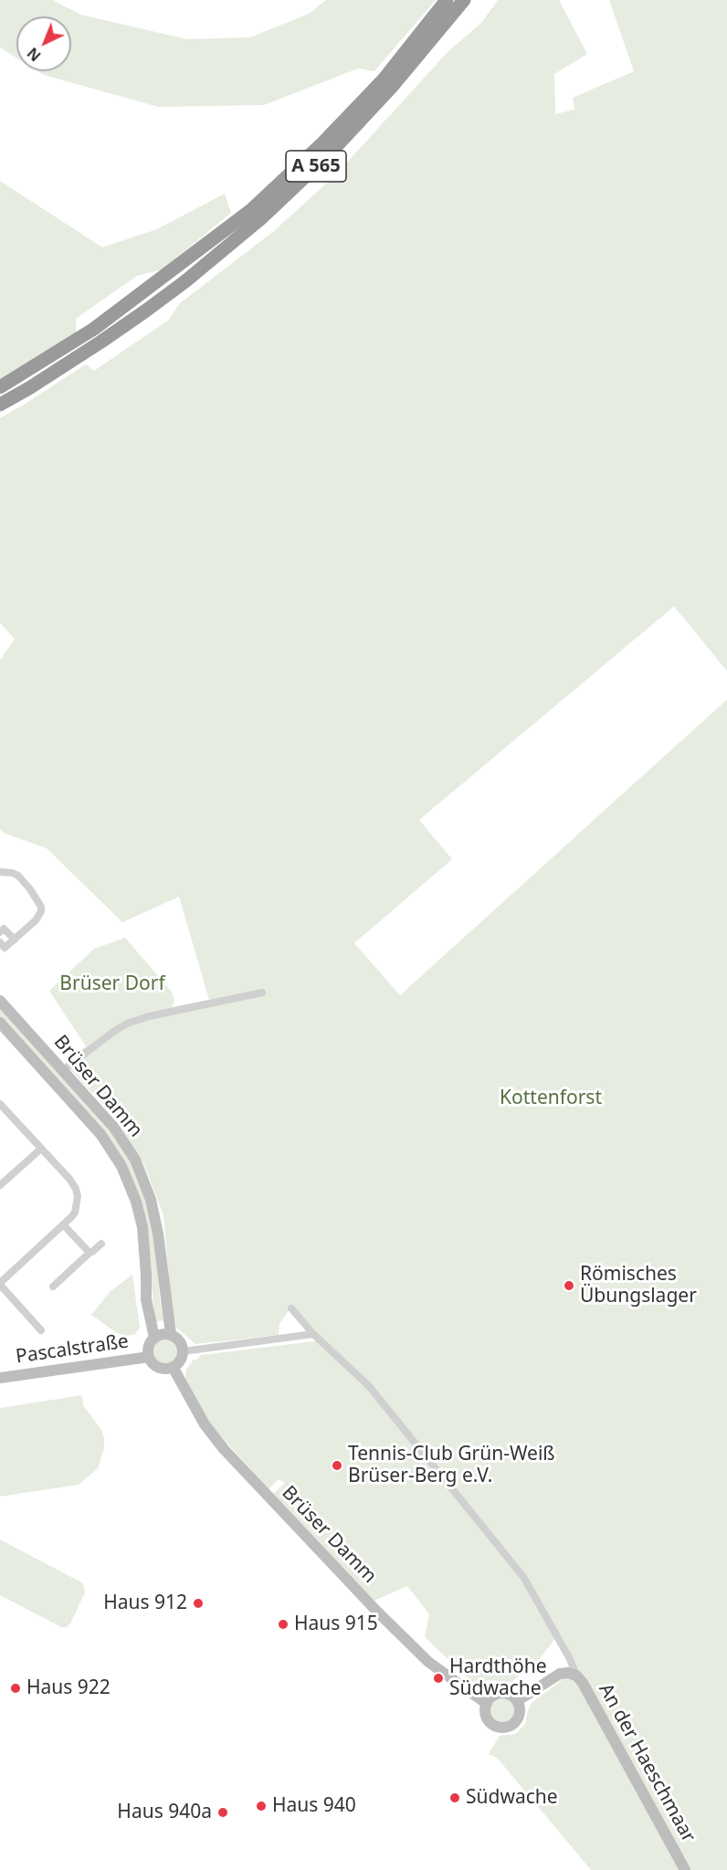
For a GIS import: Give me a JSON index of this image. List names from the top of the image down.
{
  "streets": {
    "highway": ["A 565"],
    "street": ["Brüser Damm", "Pascalstraße", "An der Haeschmaar"]
  },
  "crossings": [
    ["Brüser Damm", "Pascalstraße"],
    ["Brüser Damm", "An der Haeschmaar"]
  ],
  "parks": ["Brüser Dorf", "Kottenforst"],
  "places": [
    "Römisches Übungslager",
    "Tennis-Club Grün-Weiß Brüser-Berg e.V.",
    "Haus 912",
    "Haus 915",
    "Hardthöhe Südwache",
    "Haus 922",
    "Südwache",
    "Haus 940",
    "Haus 940a"
  ],
  "north": "bottom left"
}
